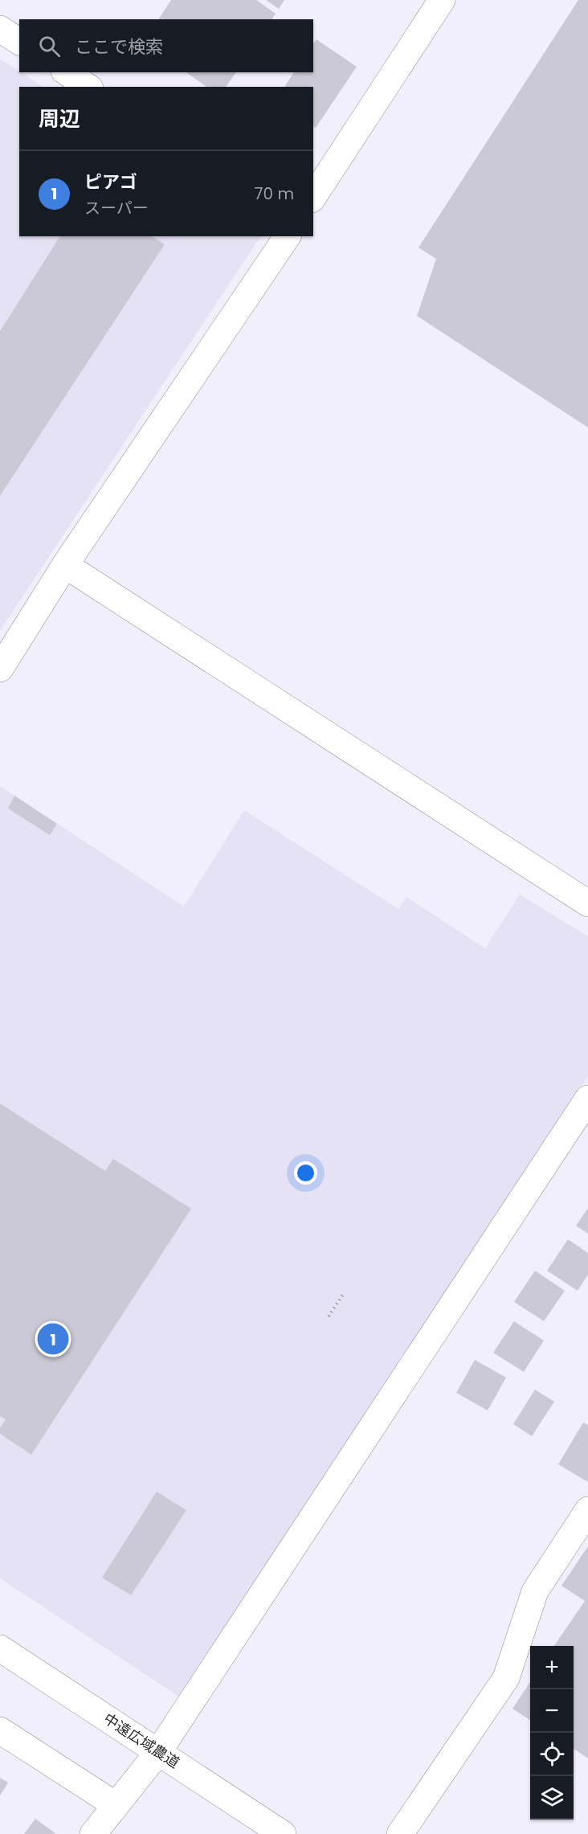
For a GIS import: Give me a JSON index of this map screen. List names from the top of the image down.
{
  "streets": {
    "street": ["中遠広域農道"]
  },
  "page": {
    "search": "ここで検索",
    "heading": "周辺",
    "list": [
      {
        "mark": "1",
        "name": "ピアゴ",
        "note": "スーパー",
        "value": "70 m"
      }
    ],
    "pins": "1",
    "map_buttons": ["+", "−"]
  }
}
